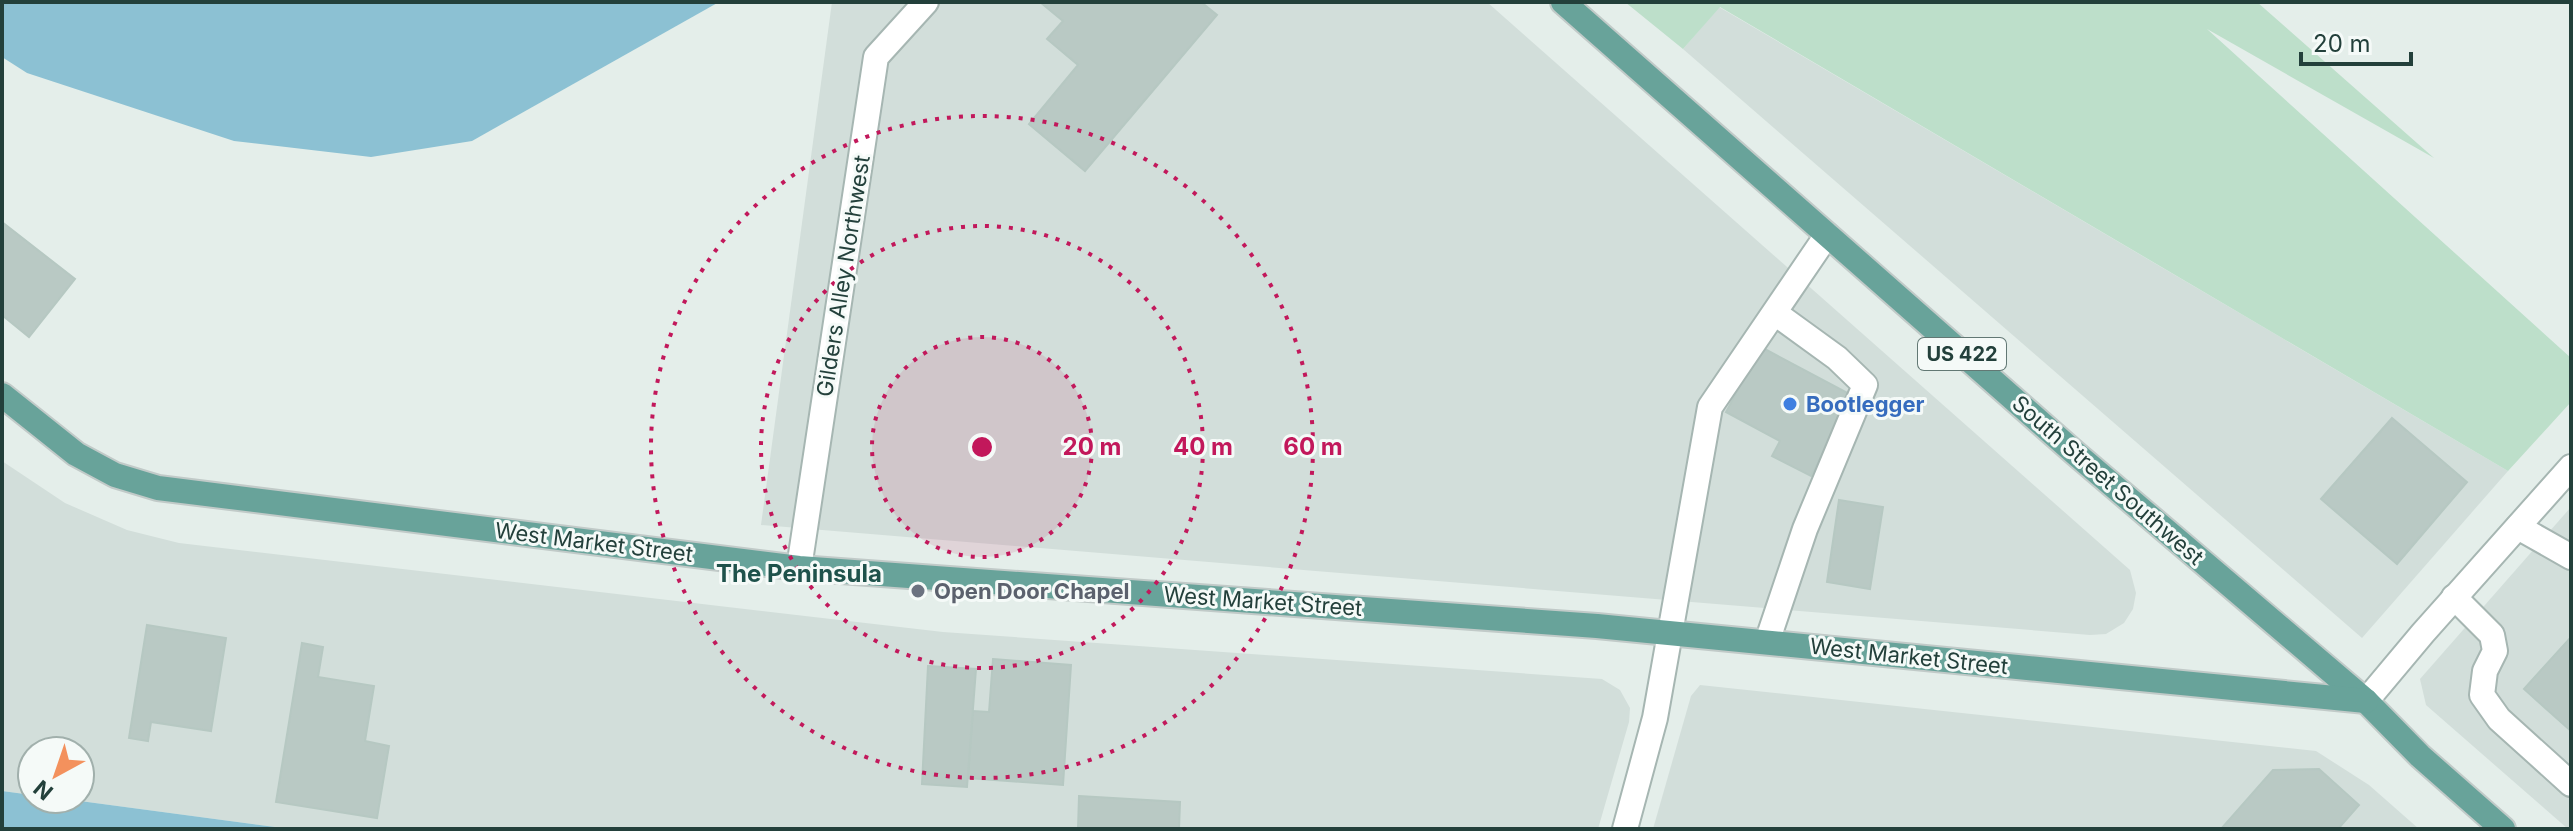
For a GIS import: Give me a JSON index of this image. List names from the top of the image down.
{
  "streets": {
    "main road": ["US 422", "South Street Southwest", "West Market Street"],
    "street": ["Gilders Alley Northwest"]
  },
  "crossings": [
    ["Gilders Alley Northwest", "West Market Street"],
    ["US 422", "South Street Southwest"],
    ["US 422", "West Market Street"],
    ["South Street Southwest", "West Market Street"]
  ],
  "districts": ["The Peninsula"],
  "places": ["Bootlegger", "Open Door Chapel"],
  "scale_bar": "20 m",
  "north": "bottom left",
  "rings": ["20 m", "40 m", "60 m"]
}
